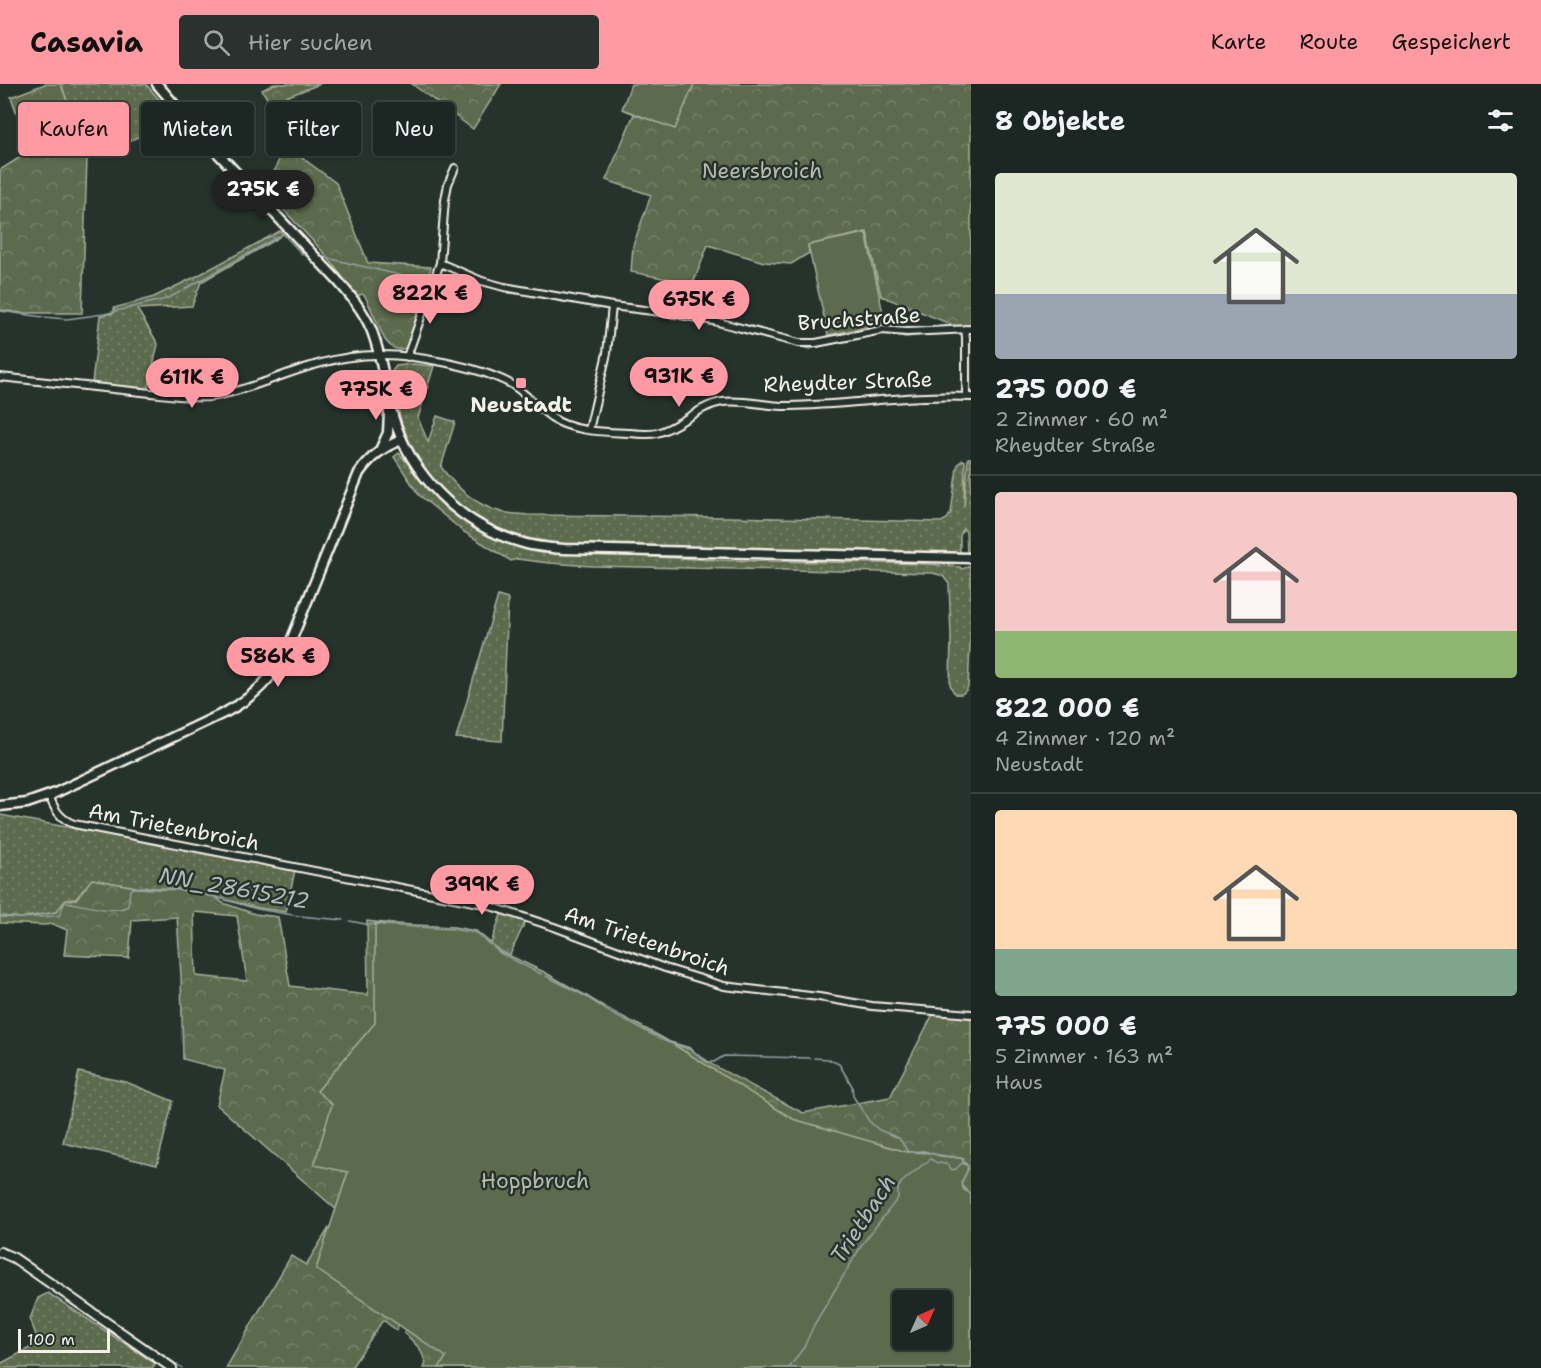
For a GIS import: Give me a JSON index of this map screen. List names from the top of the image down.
{
  "streets": {
    "street": ["Bruchstraße", "Rheydter Straße", "Am Trietenbroich"]
  },
  "crossings": [
    ["Bruchstraße", "Rheydter Straße"]
  ],
  "water": ["NN_28615212", "Trietbach"],
  "parks": ["Neersbroich", "Hoppbruch"],
  "places": {
    "transit": ["Neustadt"]
  },
  "scale_bar": "100 m",
  "north": "top right",
  "page": {
    "header": "Casavia",
    "search": "Hier suchen",
    "nav": ["Karte", "Route", "Gespeichert"],
    "heading": "8 Objekte",
    "chip": [
      "Kaufen",
      "Mieten",
      "Filter",
      "Neu"
    ],
    "list": [
      {
        "name": "275 000 €",
        "note": "2 Zimmer · 60 m² · Rheydter Straße"
      },
      {
        "name": "822 000 €",
        "note": "4 Zimmer · 120 m² · Neustadt"
      },
      {
        "name": "775 000 €",
        "note": "5 Zimmer · 163 m² · Haus"
      }
    ],
    "price": [
      "275K €",
      "822K €",
      "675K €",
      "931K €",
      "611K €",
      "775K €",
      "586K €",
      "399K €"
    ],
    "scale": "100 m"
  }
}
